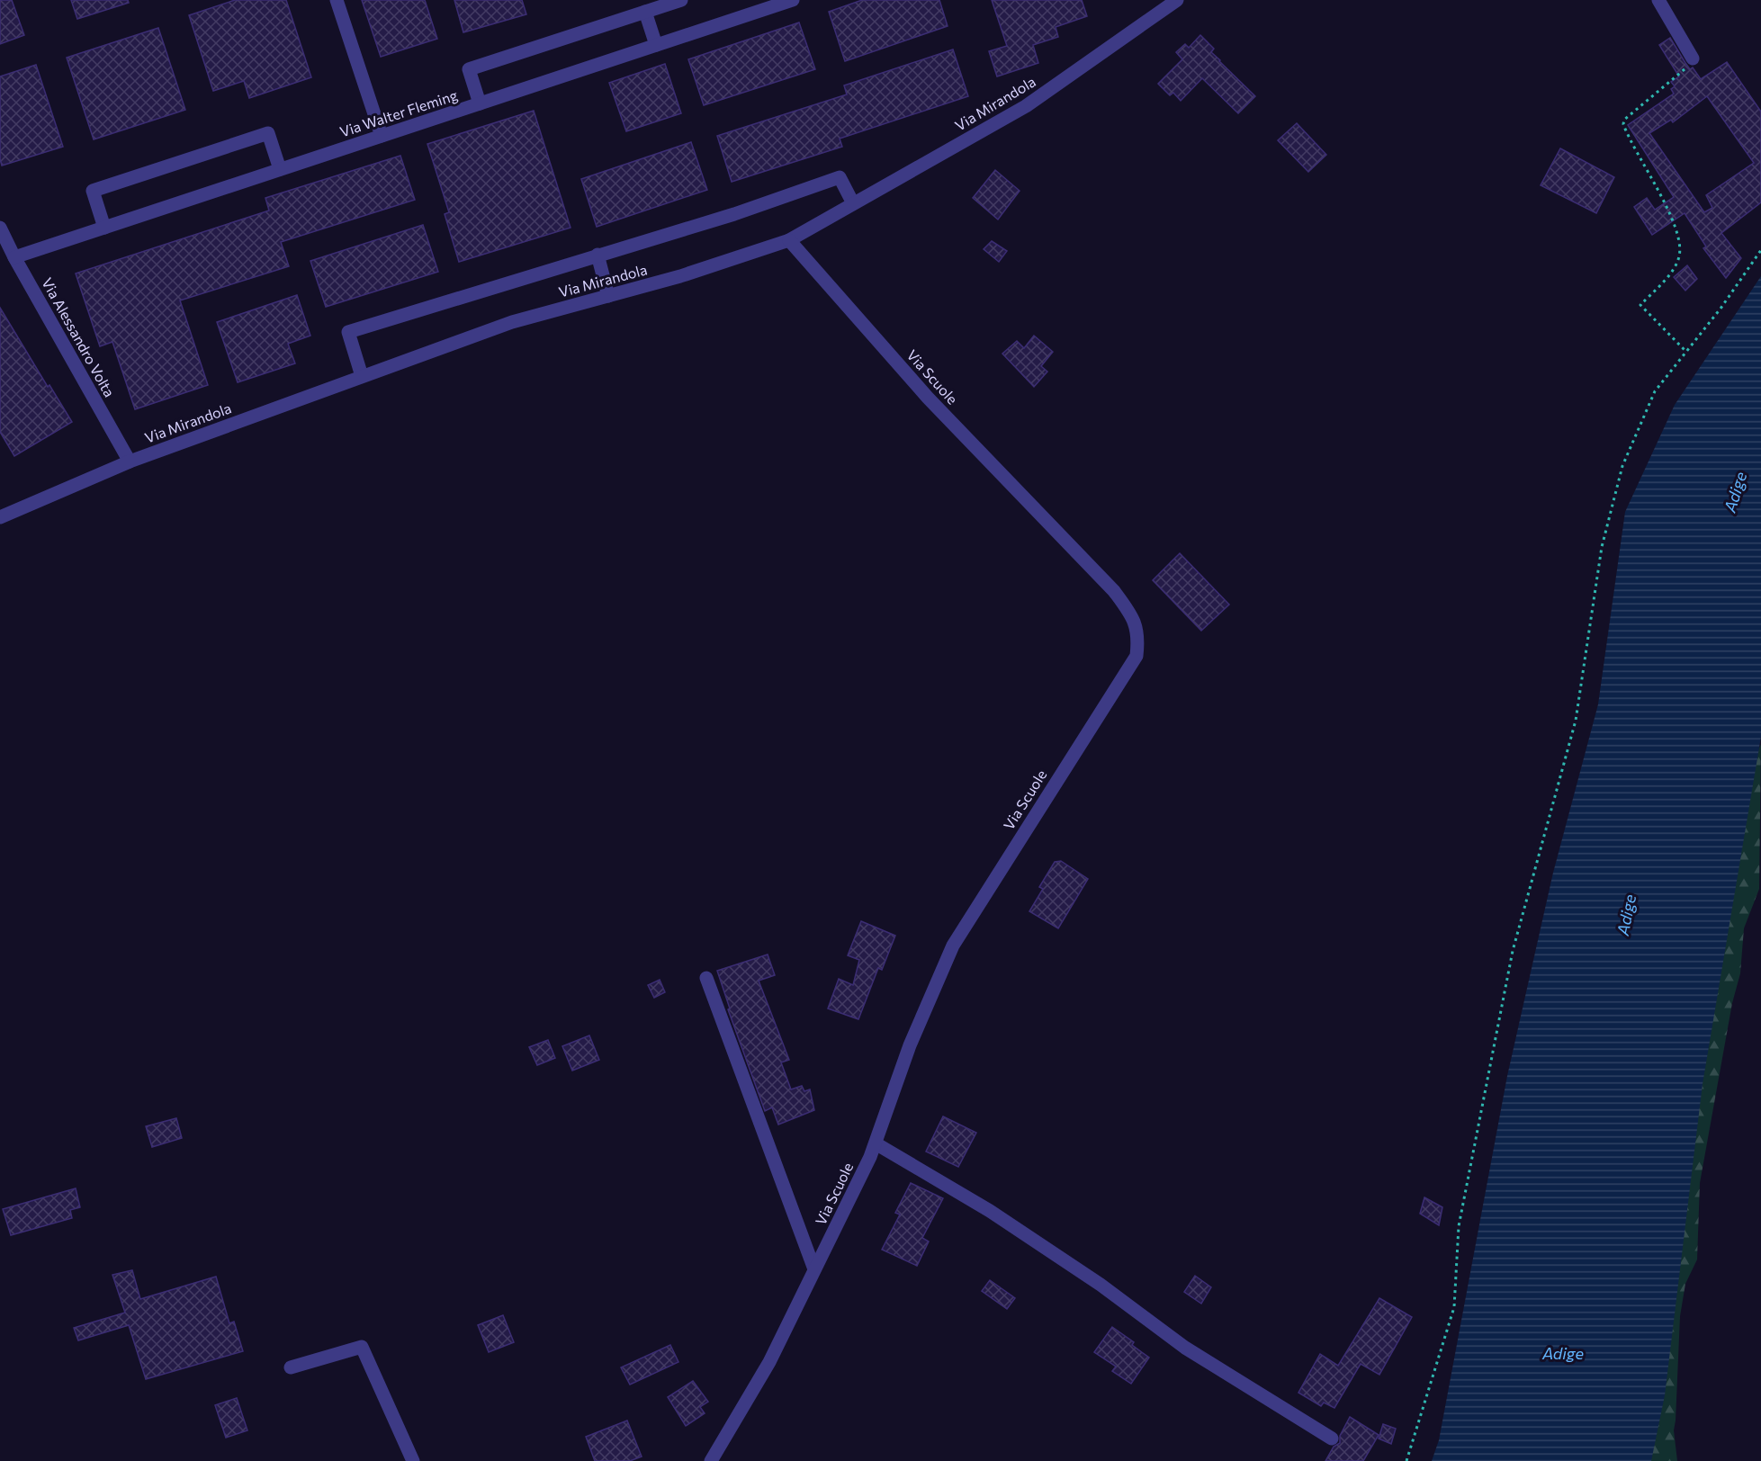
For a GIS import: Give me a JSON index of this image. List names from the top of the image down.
{
  "streets": {
    "street": [
      "Via Mirandola",
      "Via Walter Fleming",
      "Via Alessandro Volta",
      "Via Scuole"
    ]
  },
  "crossings": [
    ["Via Mirandola", "Via Alessandro Volta"],
    ["Via Mirandola", "Via Scuole"],
    ["Via Walter Fleming", "Via Alessandro Volta"]
  ],
  "water": ["Adige"]
}
